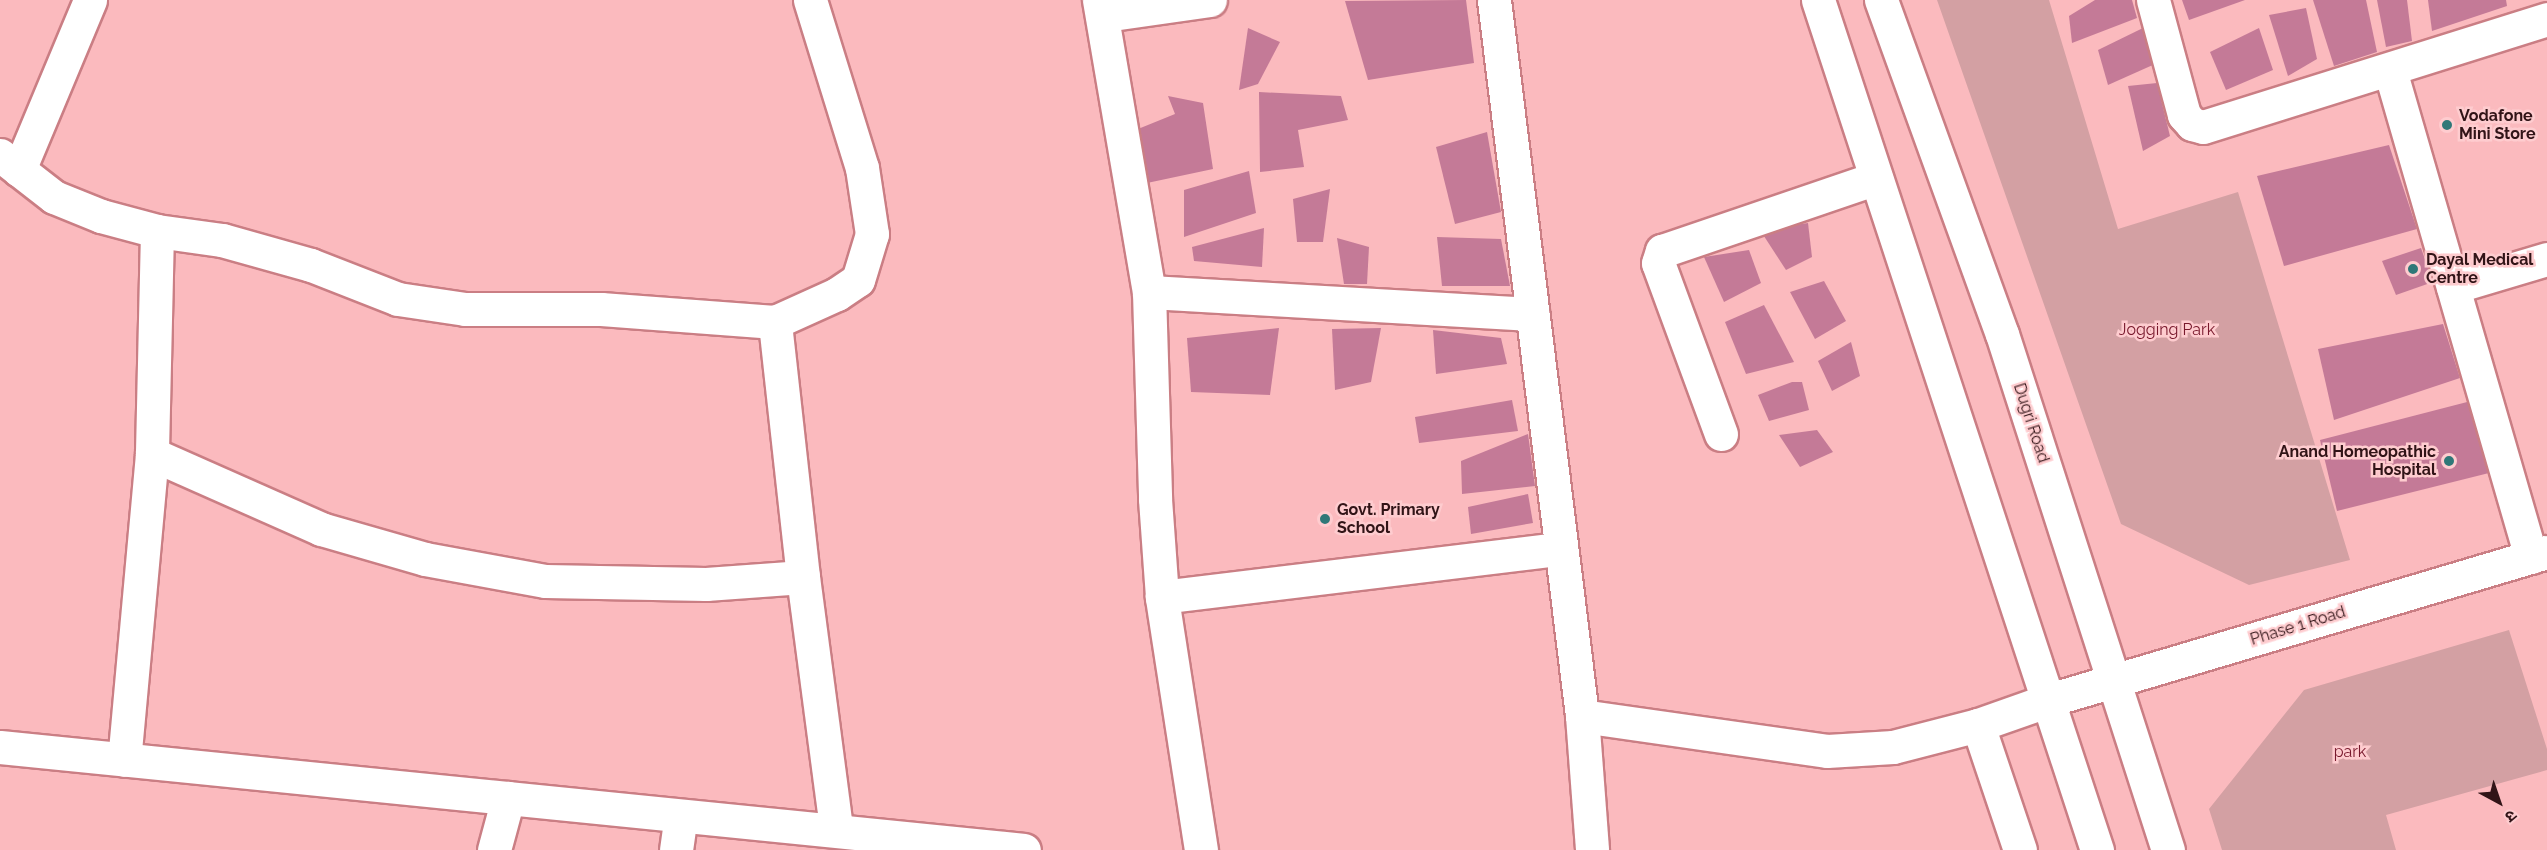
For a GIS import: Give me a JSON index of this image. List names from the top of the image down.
{
  "streets": {
    "street": ["Dugri Road", "Phase 1 Road"]
  },
  "crossings": [
    ["Dugri Road", "Phase 1 Road"]
  ],
  "parks": ["Jogging Park", "park"],
  "places": [
    "Vodafone Mini Store",
    "Dayal Medical Centre",
    "Anand Homeopathic Hospital",
    "Govt. Primary School"
  ],
  "north": "bottom right"
}
